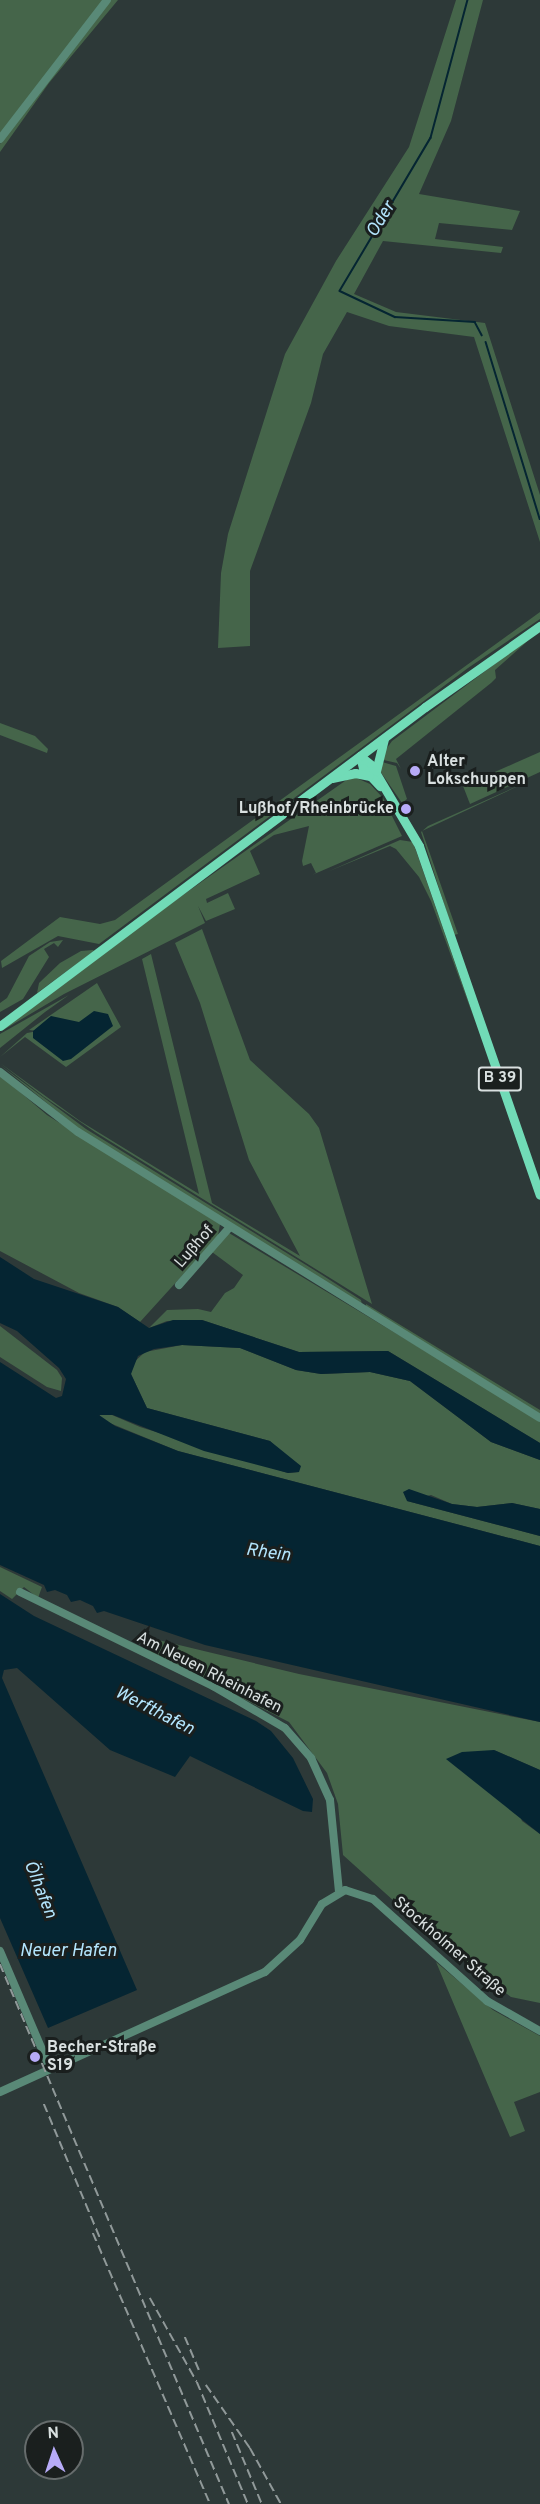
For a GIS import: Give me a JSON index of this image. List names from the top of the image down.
{
  "streets": {
    "main road": ["B 39"],
    "street": ["Lußhof", "Am Neuen Rheinhafen", "Stockholmer Straße"]
  },
  "crossings": [
    ["Am Neuen Rheinhafen", "Stockholmer Straße"]
  ],
  "water": [
    "Oder",
    "Rhein",
    "Werfthafen",
    "Ölhafen",
    "Neuer Hafen"
  ],
  "places": ["Alter Lokschuppen", "Lußhof/Rheinbrücke", "Becher-Straße S19"],
  "north": "top"
}
